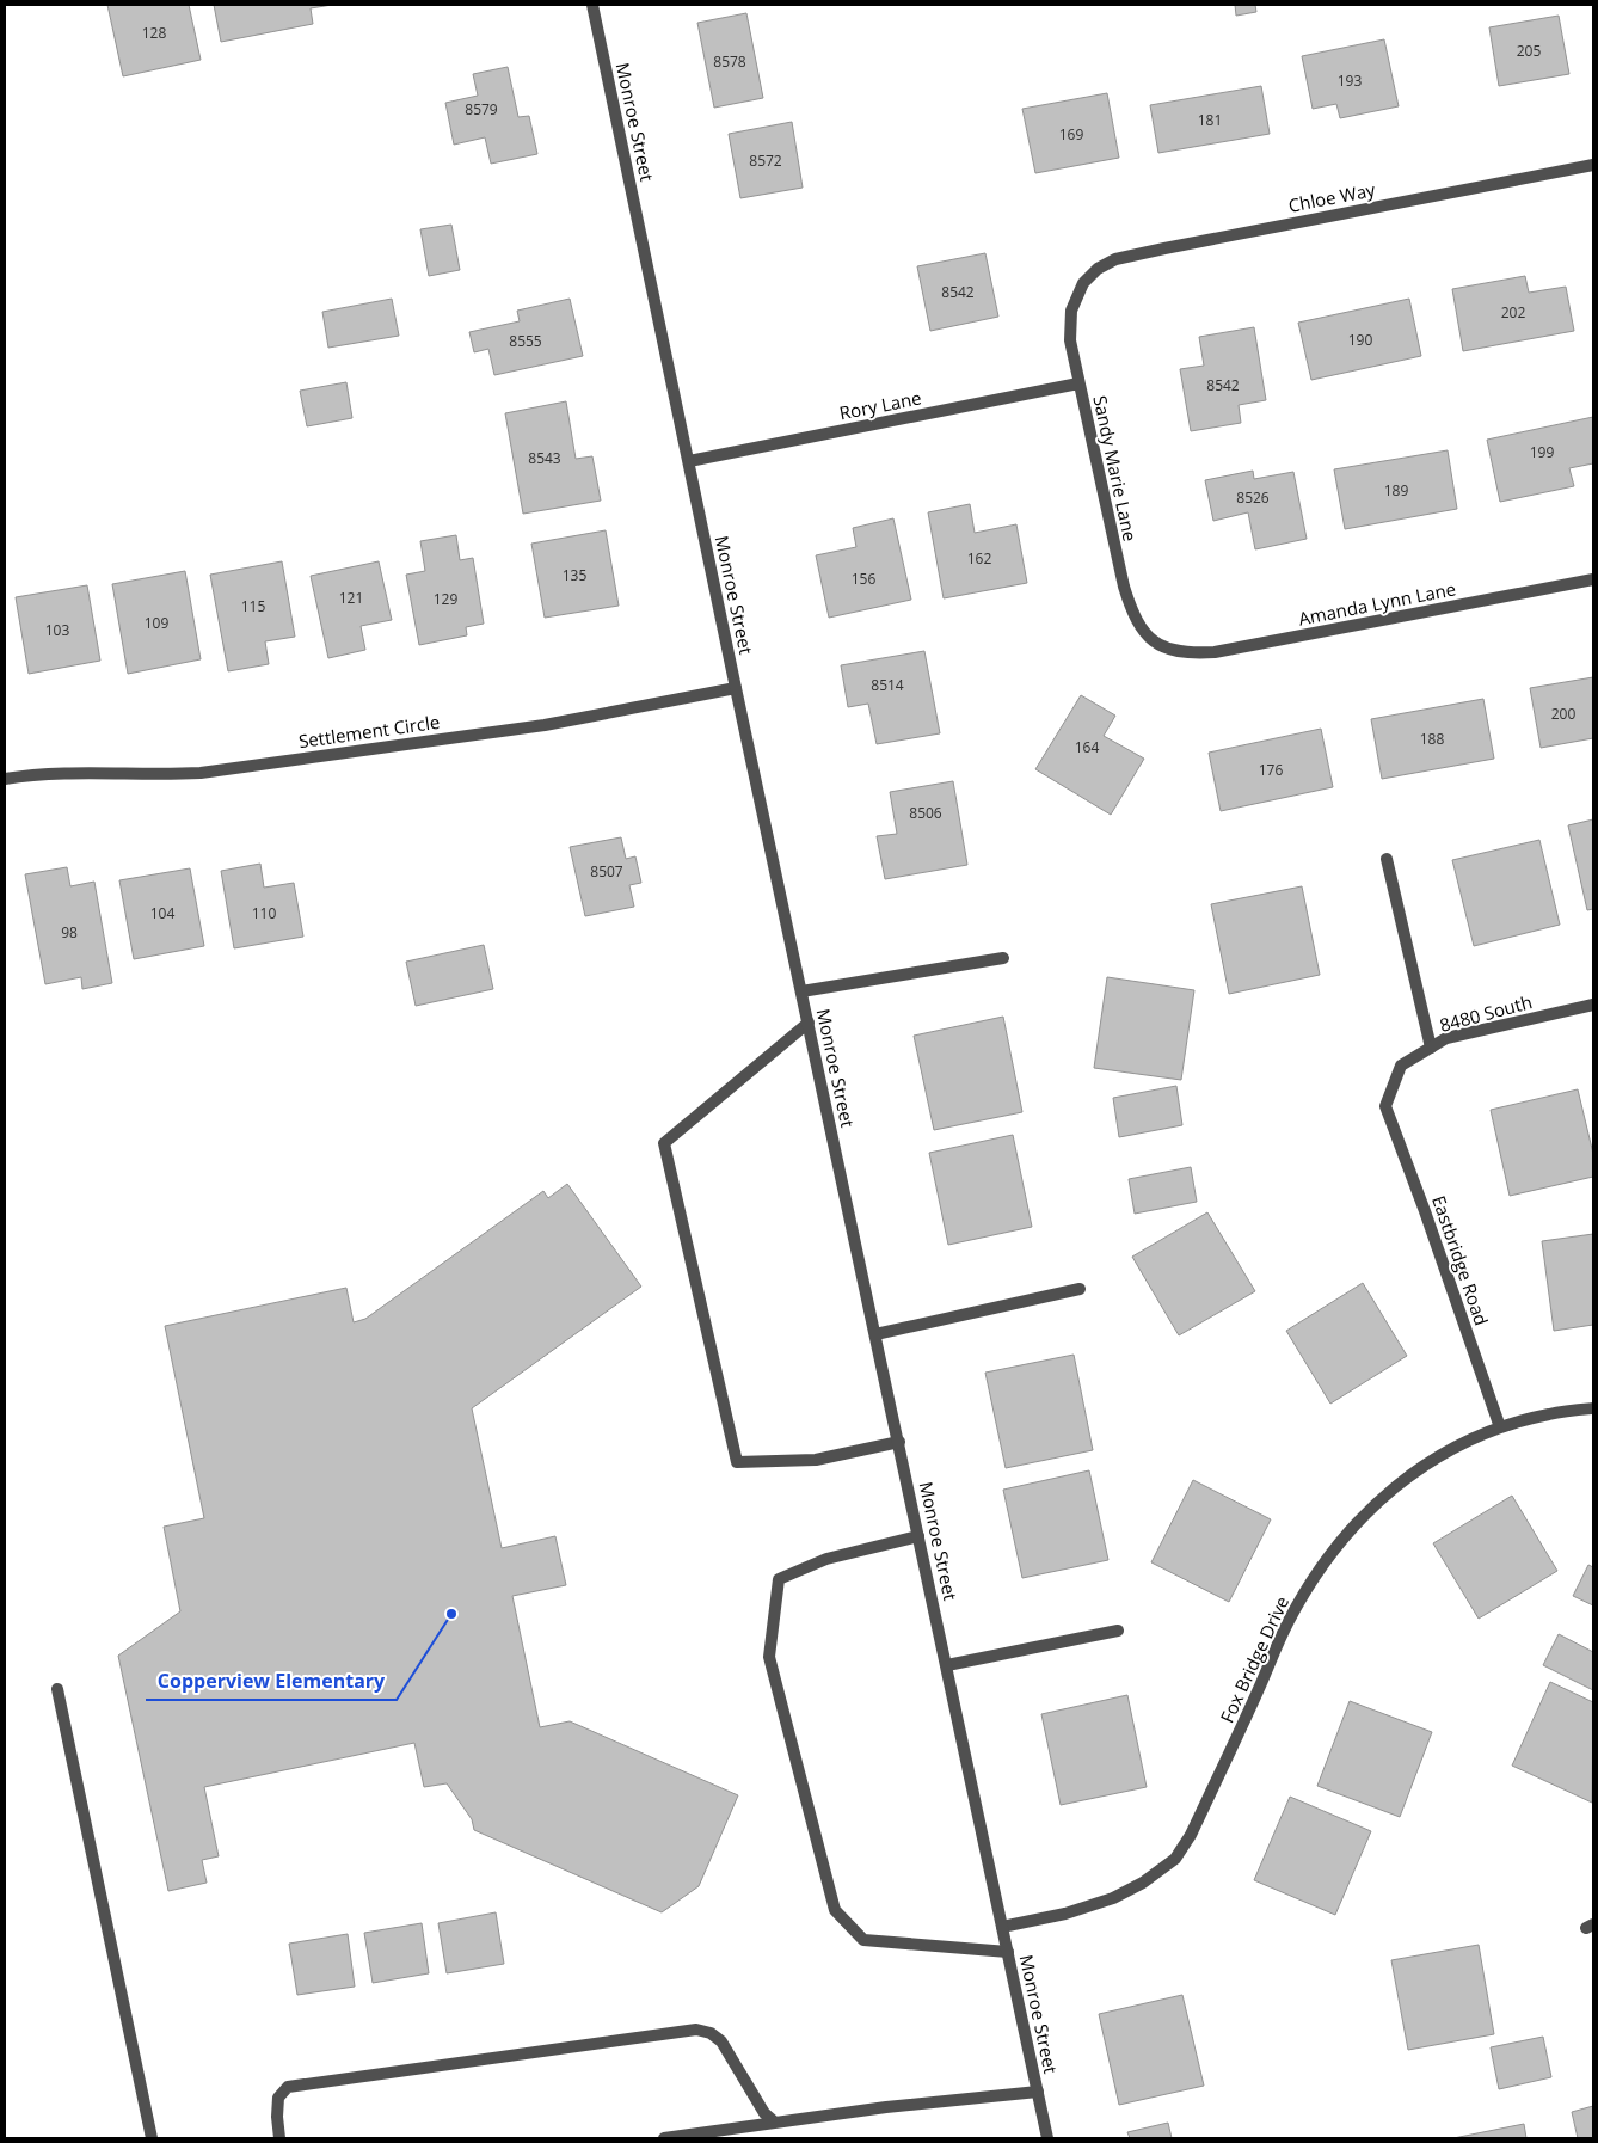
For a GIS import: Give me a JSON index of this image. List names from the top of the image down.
{
  "streets": {
    "street": [
      "Monroe Street",
      "Chloe Way",
      "Rory Lane",
      "Sandy Marie Lane",
      "Amanda Lynn Lane",
      "Settlement Circle",
      "8480 South",
      "Eastbridge Road",
      "Fox Bridge Drive"
    ]
  },
  "crossings": [
    ["Monroe Street", "Rory Lane"],
    ["Monroe Street", "Settlement Circle"],
    ["Monroe Street", "Fox Bridge Drive"],
    ["Chloe Way", "Sandy Marie Lane"],
    ["Rory Lane", "Sandy Marie Lane"],
    ["Sandy Marie Lane", "Amanda Lynn Lane"],
    ["8480 South", "Eastbridge Road"],
    ["Eastbridge Road", "Fox Bridge Drive"]
  ],
  "places": ["Copperview Elementary"],
  "house_numbers": [
    "128",
    "205",
    "8578",
    "193",
    "8579",
    "181",
    "169",
    "8572",
    "8542",
    "202",
    "190",
    "8555",
    "8542",
    "199",
    "8543",
    "189",
    "8526",
    "162",
    "135",
    "156",
    "121",
    "129",
    "115",
    "109",
    "103",
    "8514",
    "200",
    "188",
    "164",
    "176",
    "8506",
    "8507",
    "104",
    "110",
    "98"
  ]
}
